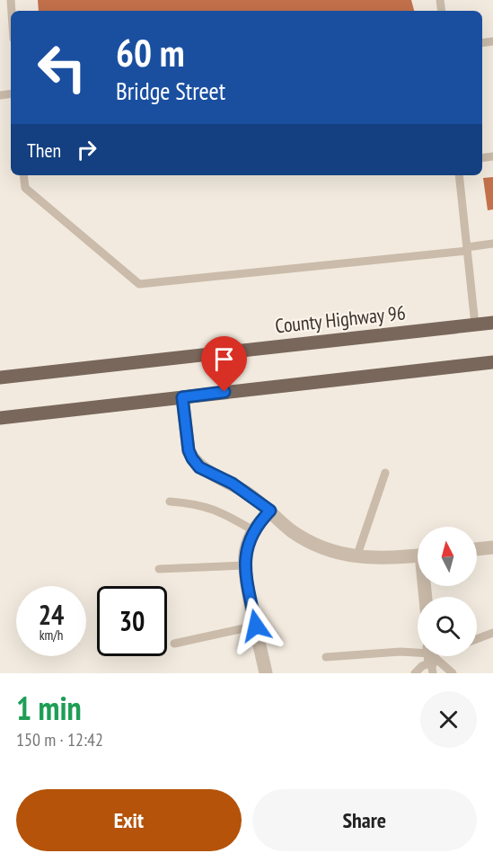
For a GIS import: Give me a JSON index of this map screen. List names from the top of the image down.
{
  "streets": {
    "main road": ["County Highway 96"]
  },
  "north": "top",
  "page": {
    "turn": ["60 m", "Bridge Street"],
    "then": "Then",
    "speed": "24 km/h",
    "limit": "30",
    "heading": ["1 min", "150 m · 12:42"],
    "buttons": ["Exit", "Share"]
  }
}
